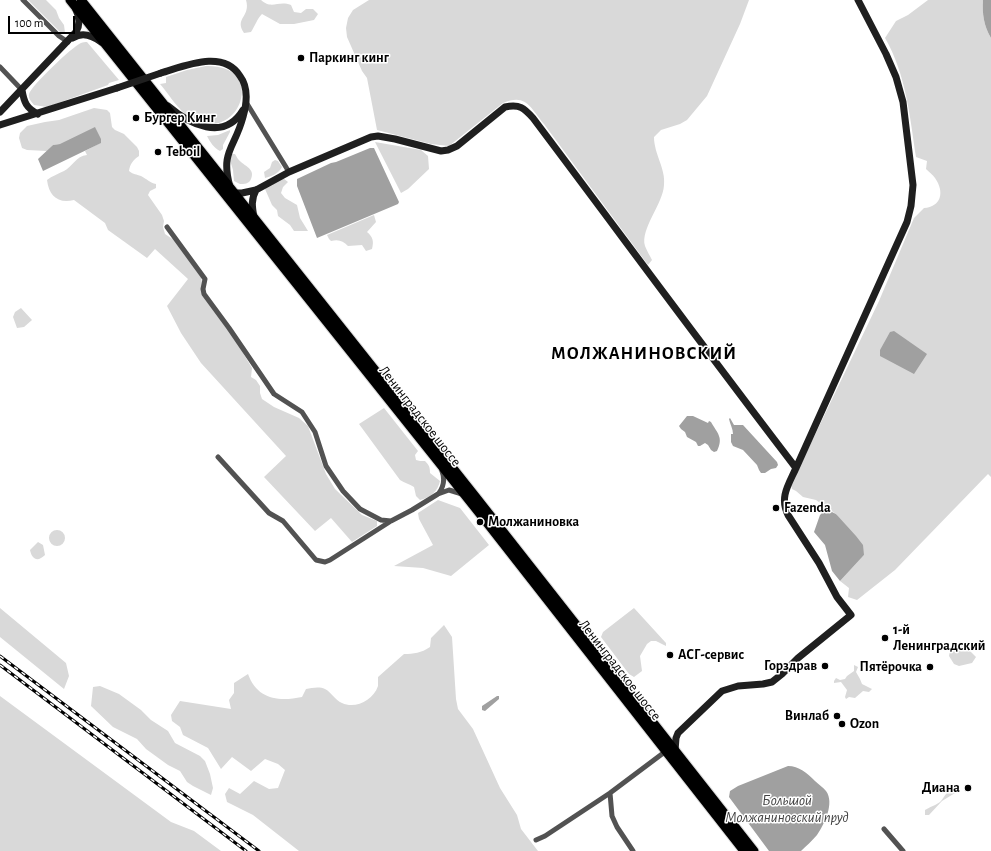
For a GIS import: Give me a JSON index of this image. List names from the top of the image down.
{
  "streets": {
    "highway": ["Ленинградское шоссе"]
  },
  "districts": ["МОЛЖАНИНОВСКИЙ"],
  "water": ["Большой Молжаниновский пруд"],
  "places": [
    "Паркинг кинг",
    "Бургер Кинг",
    "Teboil",
    "Fazenda",
    "Молжаниновка",
    "1-й Ленинградский",
    "АСГ-сервис",
    "Горздрав",
    "Пятёрочка",
    "Винлаб",
    "Ozon",
    "Диана"
  ],
  "scale_bar": "100 m"
}
